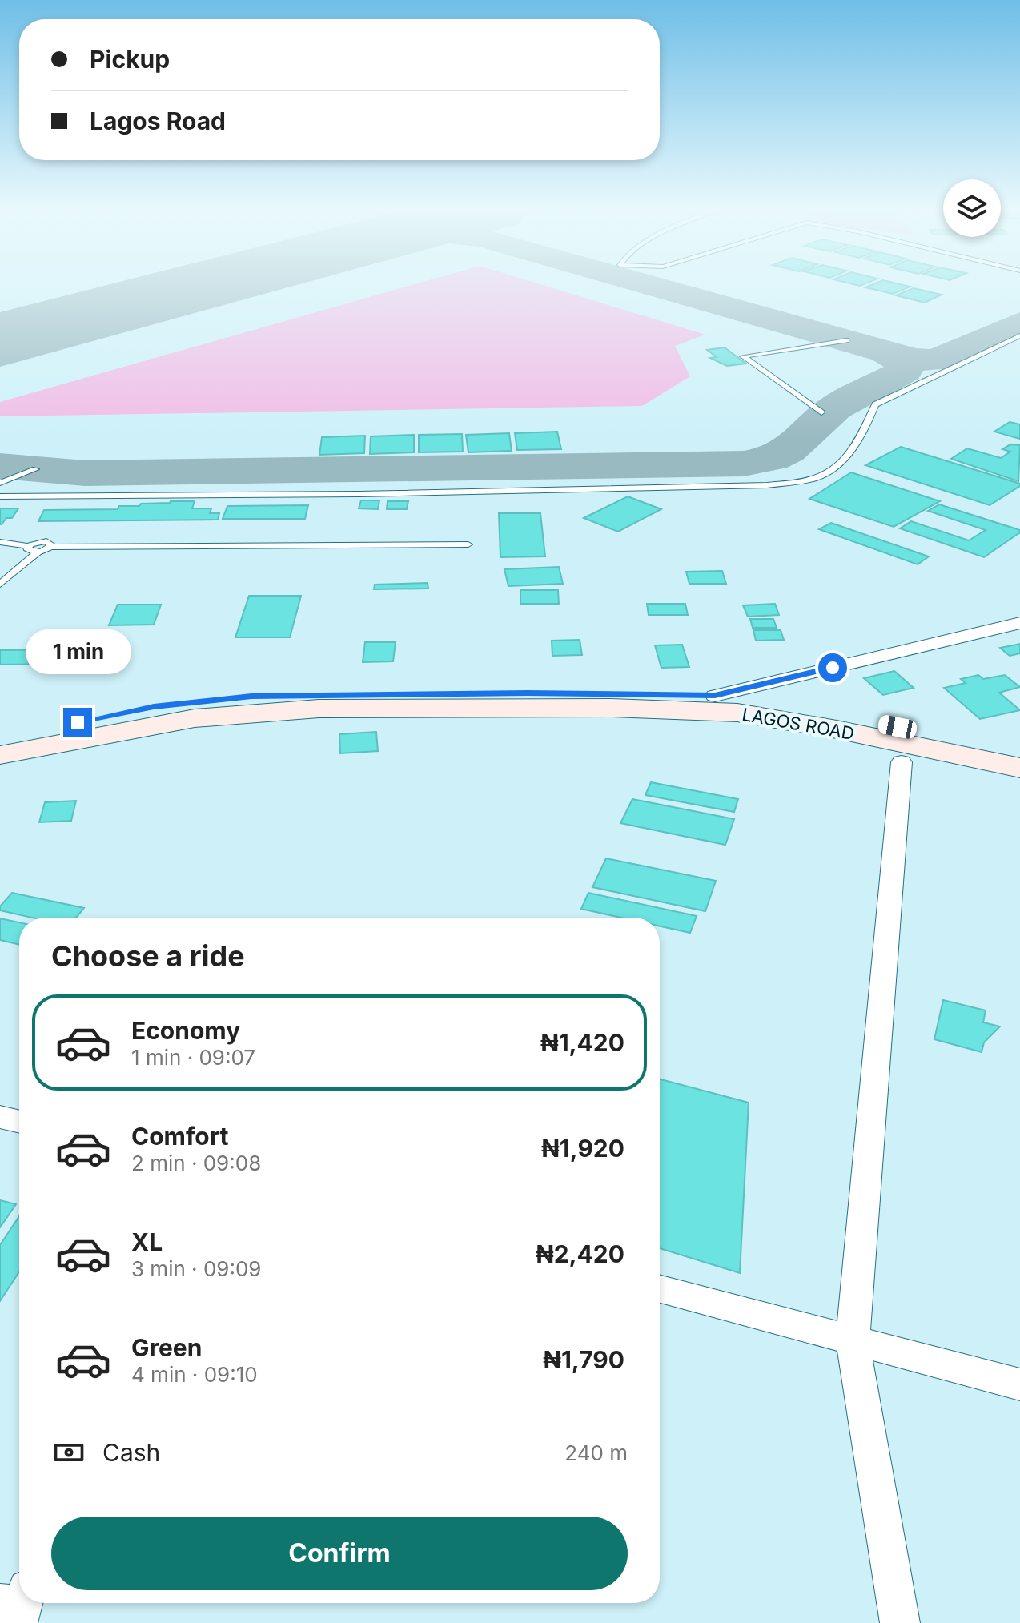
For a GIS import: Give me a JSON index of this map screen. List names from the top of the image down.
{
  "streets": {
    "main road": ["LAGOS ROAD"]
  },
  "page": {
    "banner": ["Pickup", "Lagos Road"],
    "bubble": "1 min",
    "heading": "Choose a ride",
    "list": [
      {
        "name": "Economy",
        "note": "1 min · 09:07",
        "value": "₦1,420"
      },
      {
        "name": "Comfort",
        "note": "2 min · 09:08",
        "value": "₦1,920"
      },
      {
        "name": "XL",
        "note": "3 min · 09:09",
        "value": "₦2,420"
      },
      {
        "name": "Green",
        "note": "4 min · 09:10",
        "value": "₦1,790"
      }
    ],
    "pay": ["Cash", "240 m"],
    "buttons": "Confirm"
  }
}
